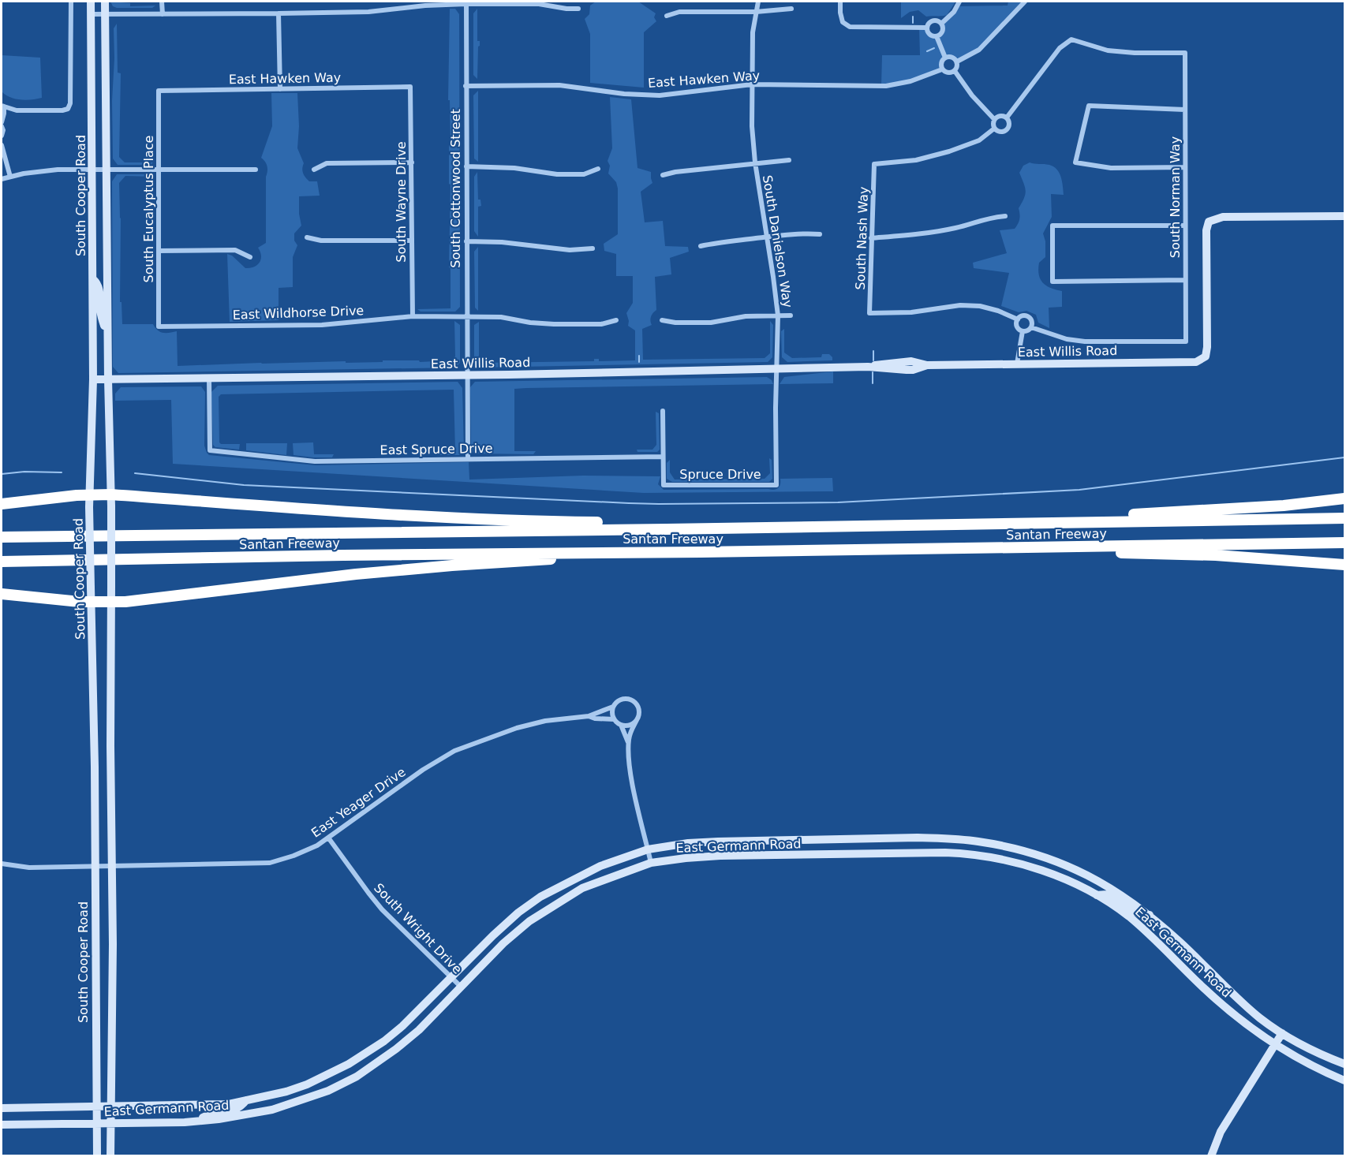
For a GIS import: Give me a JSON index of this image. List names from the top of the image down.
{
  "streets": {
    "highway": ["Santan Freeway"],
    "main road": ["South Cooper Road", "East Willis Road", "East Germann Road"],
    "street": [
      "East Hawken Way",
      "South Cottonwood Street",
      "South Norman Way",
      "South Wayne Drive",
      "South Eucalyptus Place",
      "South Nash Way",
      "South Danielson Way",
      "East Wildhorse Drive",
      "East Spruce Drive",
      "Spruce Drive",
      "East Yeager Drive",
      "South Wright Drive"
    ]
  },
  "crossings": [
    ["East Hawken Way", "South Cottonwood Street"],
    ["East Hawken Way", "South Wayne Drive"],
    ["East Hawken Way", "South Eucalyptus Place"],
    ["East Hawken Way", "South Danielson Way"],
    ["South Cottonwood Street", "East Wildhorse Drive"],
    ["South Cottonwood Street", "East Willis Road"],
    ["South Cottonwood Street", "East Spruce Drive"],
    ["South Cooper Road", "East Willis Road"],
    ["South Cooper Road", "East Yeager Drive"],
    ["South Cooper Road", "East Germann Road"],
    ["South Norman Way", "South Nash Way"],
    ["South Wayne Drive", "East Wildhorse Drive"],
    ["South Eucalyptus Place", "East Wildhorse Drive"],
    ["South Danielson Way", "East Willis Road"],
    ["South Danielson Way", "Spruce Drive"],
    ["East Willis Road", "East Spruce Drive"],
    ["East Spruce Drive", "Spruce Drive"],
    ["East Yeager Drive", "South Wright Drive"],
    ["East Germann Road", "South Wright Drive"]
  ]
}
